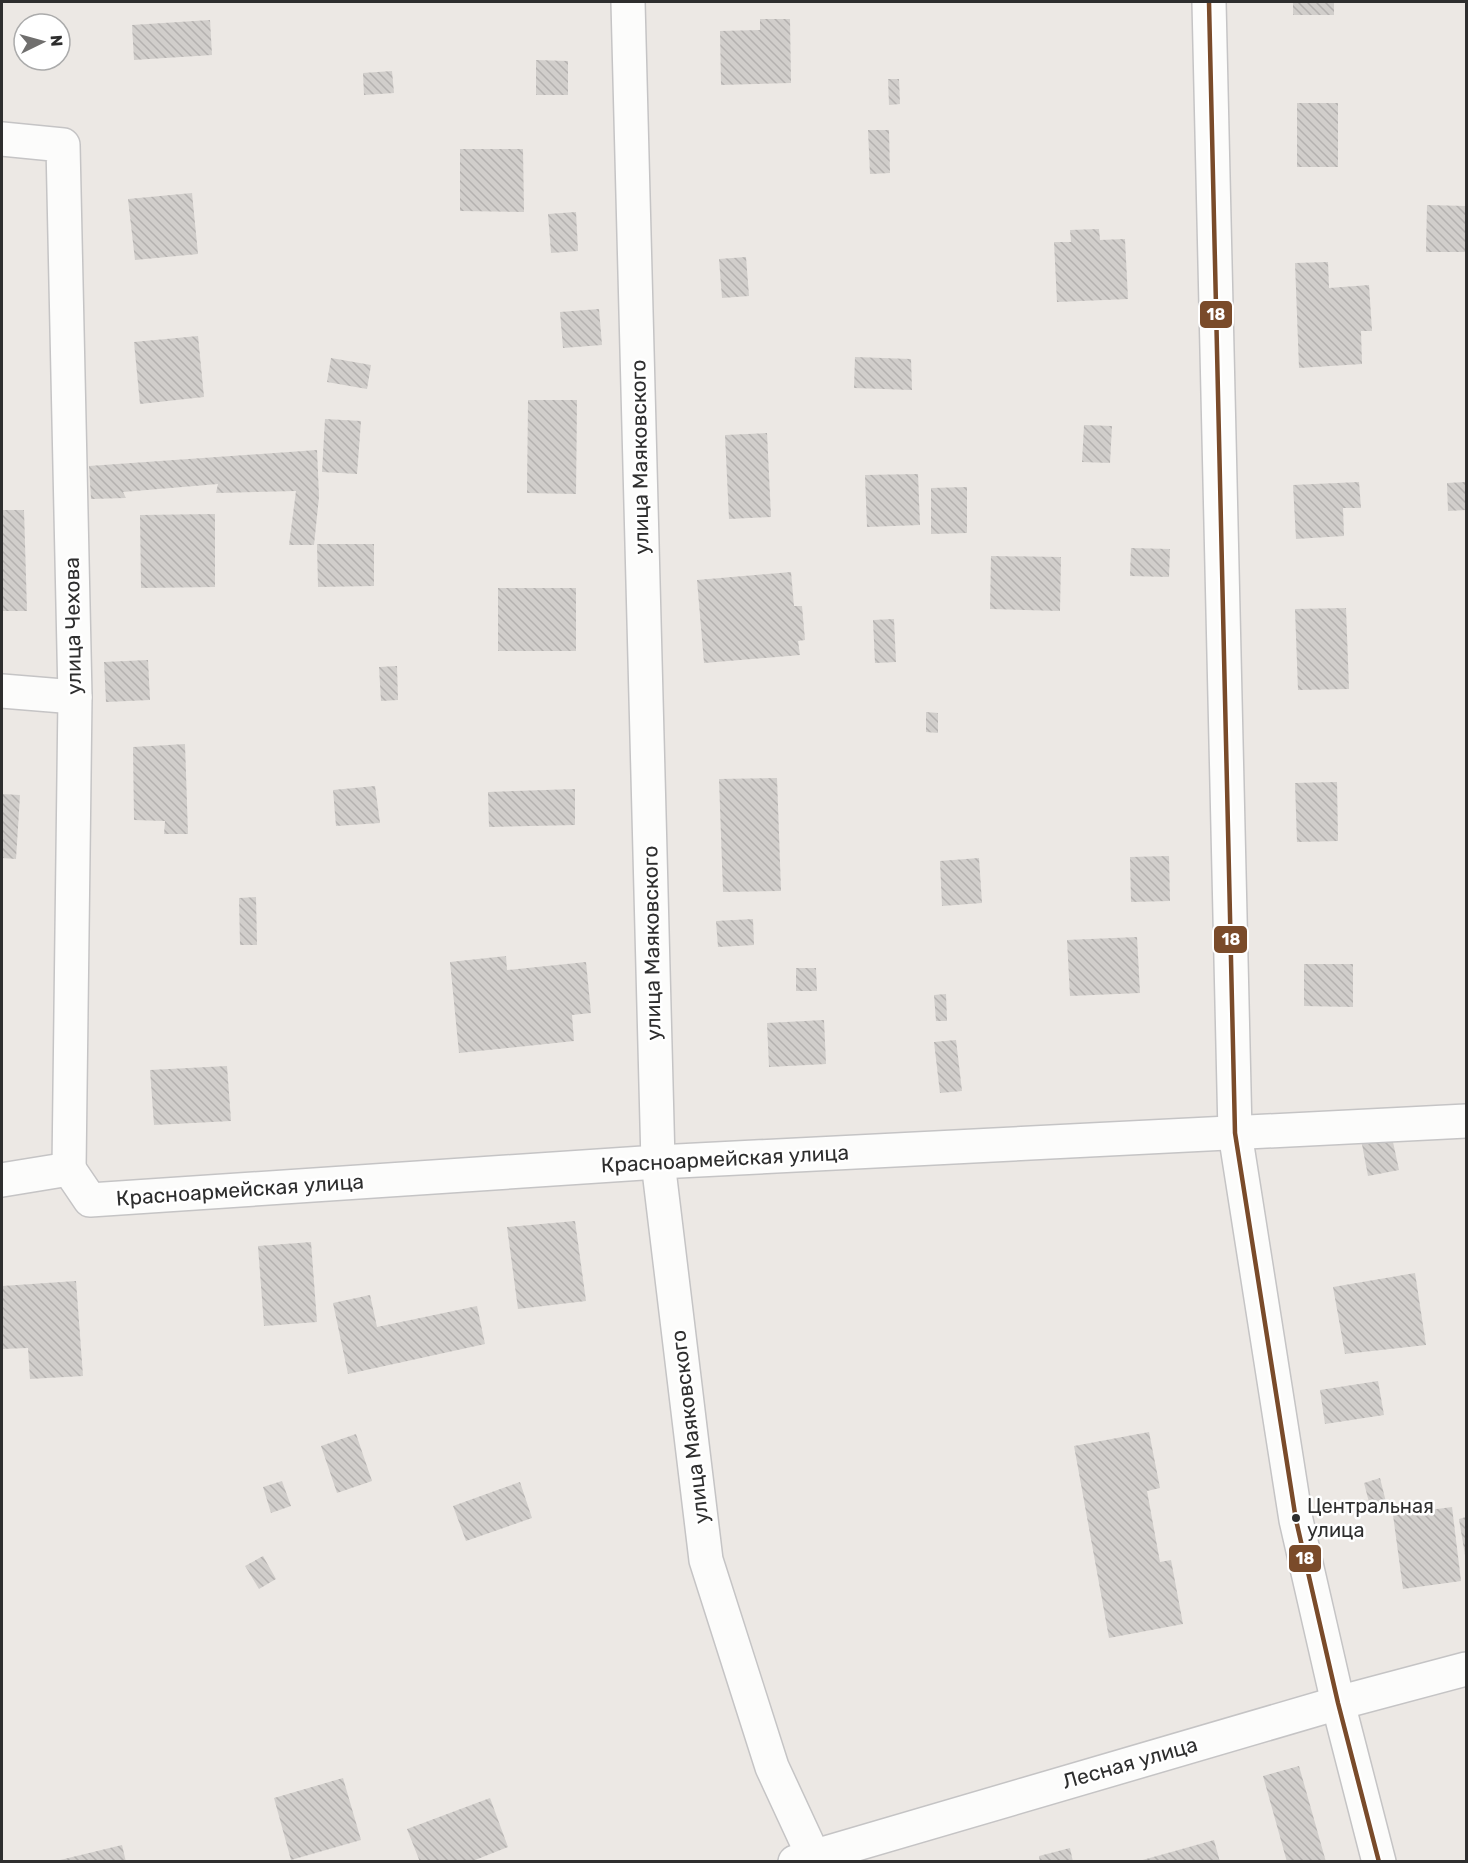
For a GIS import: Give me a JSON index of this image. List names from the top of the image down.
{
  "streets": {
    "street": [
      "улица Маяковского",
      "улица Чехова",
      "Красноармейская улица",
      "Лесная улица"
    ]
  },
  "crossings": [
    ["улица Маяковского", "Красноармейская улица"],
    ["улица Маяковского", "Лесная улица"],
    ["улица Чехова", "Красноармейская улица"]
  ],
  "places": ["Центральная улица"],
  "lines": ["transit line 18"],
  "north": "right"
}
